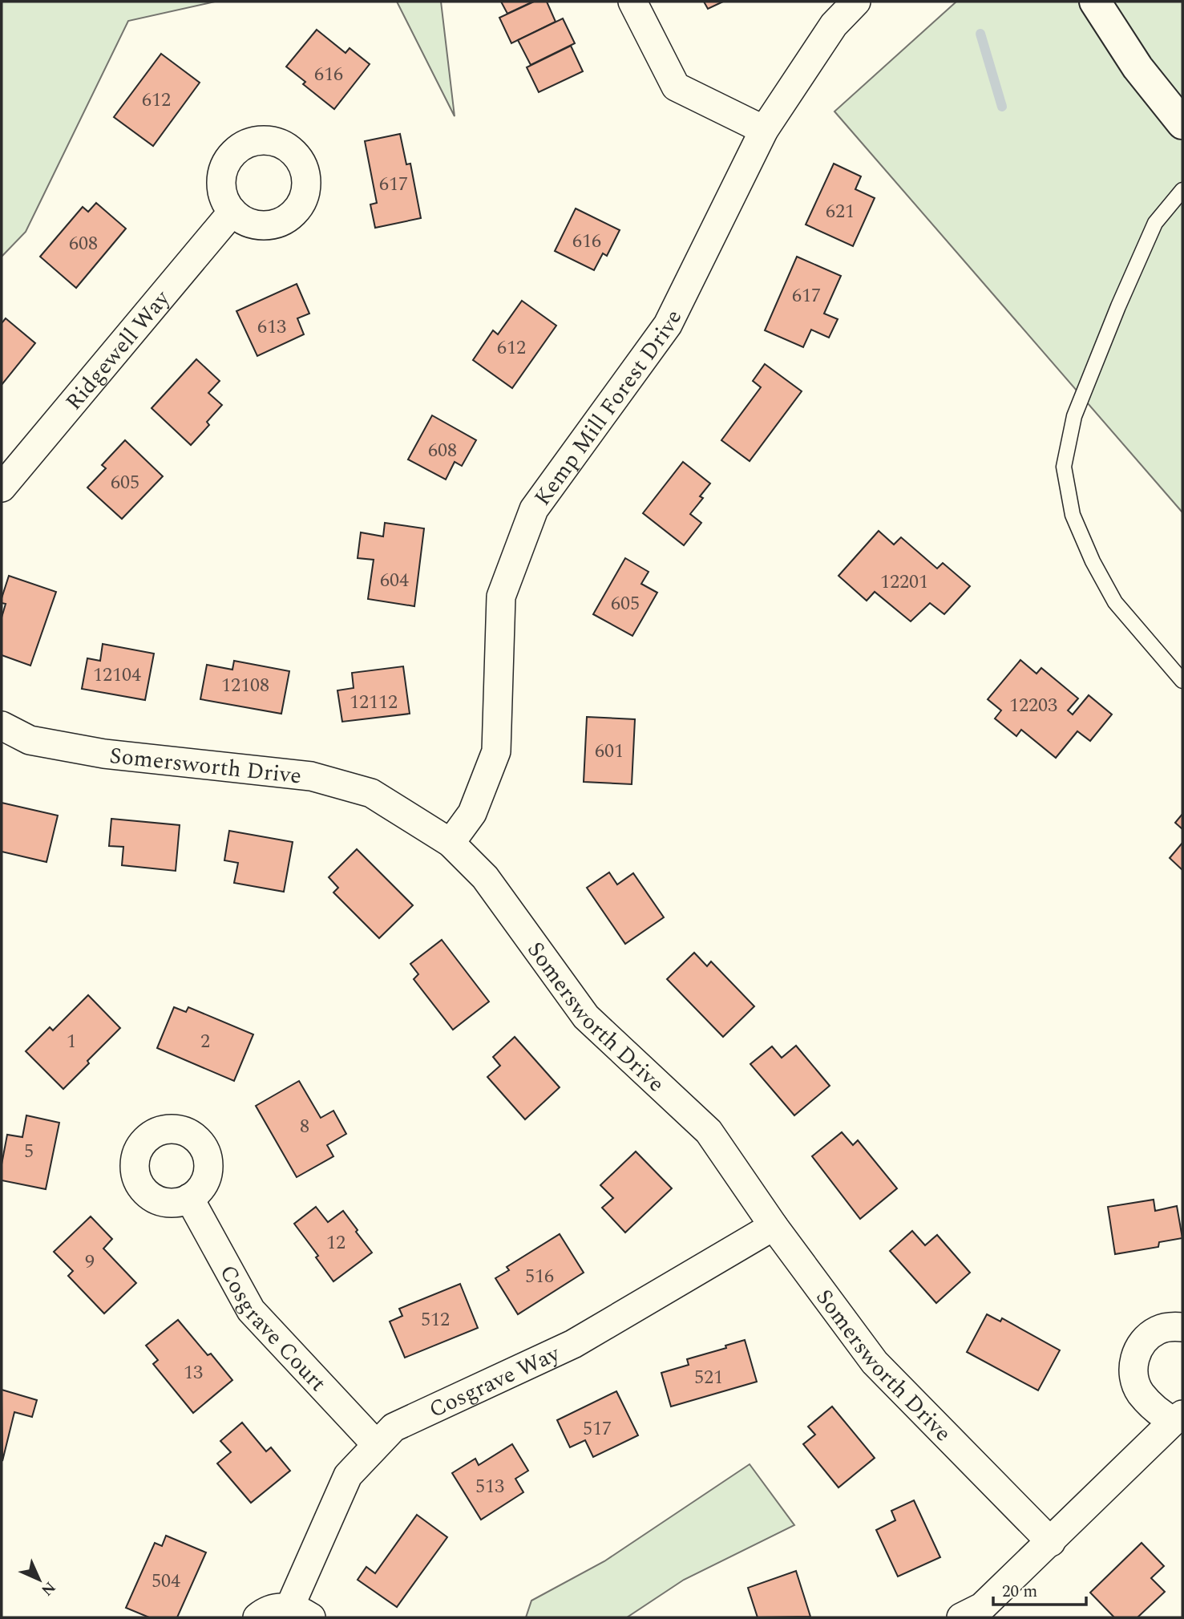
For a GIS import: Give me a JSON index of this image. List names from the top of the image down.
{
  "streets": {
    "street": [
      "Ridgewell Way",
      "Kemp Mill Forest Drive",
      "Somersworth Drive",
      "Cosgrave Court",
      "Cosgrave Way"
    ]
  },
  "crossings": [
    ["Kemp Mill Forest Drive", "Somersworth Drive"],
    ["Somersworth Drive", "Cosgrave Way"],
    ["Cosgrave Court", "Cosgrave Way"]
  ],
  "house_numbers": [
    "616",
    "612",
    "617",
    "621",
    "616",
    "608",
    "617",
    "613",
    "612",
    "608",
    "605",
    "604",
    "12201",
    "605",
    "12104",
    "12108",
    "12112",
    "12203",
    "601",
    "1",
    "2",
    "8",
    "5",
    "12",
    "9",
    "516",
    "512",
    "13",
    "521",
    "517",
    "513",
    "504"
  ],
  "scale_bar": "20 m",
  "north": "bottom right"
}
